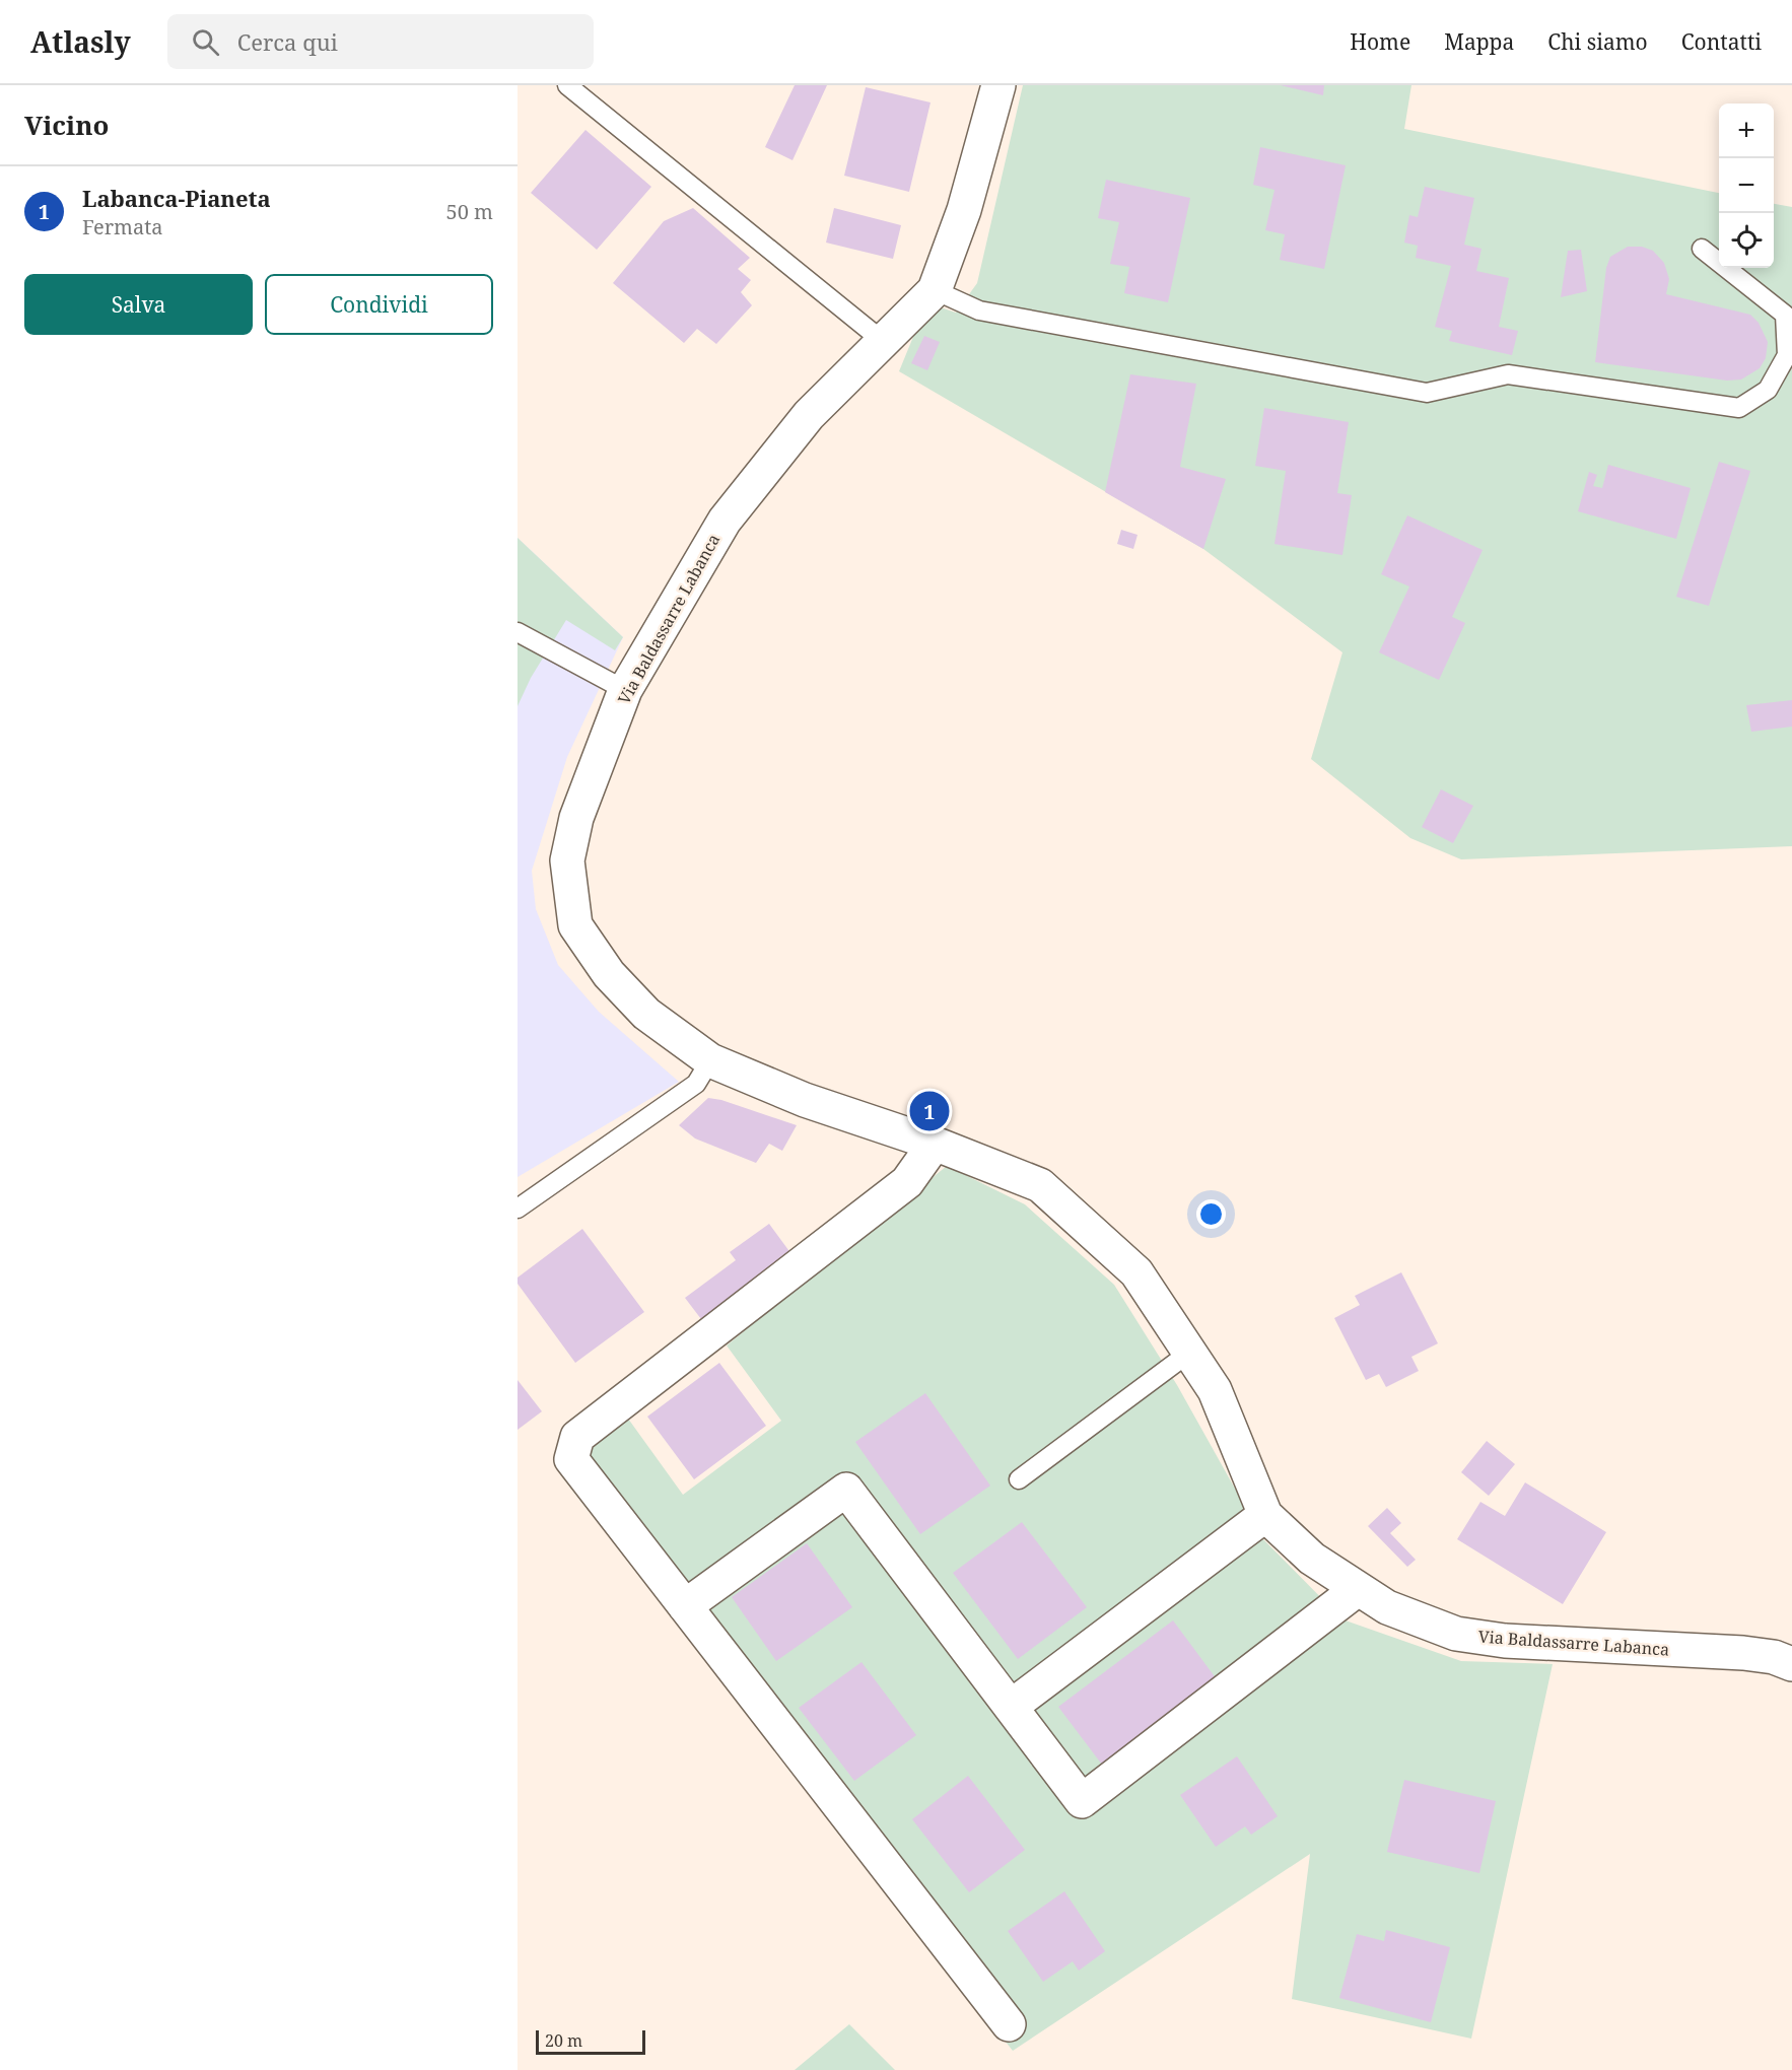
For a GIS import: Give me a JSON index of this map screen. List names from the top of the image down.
{
  "streets": {
    "street": ["Via Baldassarre Labanca"]
  },
  "scale_bar": "20 m",
  "page": {
    "header": "Atlasly",
    "search": "Cerca qui",
    "nav": [
      "Home",
      "Mappa",
      "Chi siamo",
      "Contatti"
    ],
    "heading": "Vicino",
    "map_buttons": ["+", "−"],
    "list": [
      {
        "mark": "1",
        "name": "Labanca-Pianeta",
        "note": "Fermata",
        "value": "50 m"
      }
    ],
    "buttons": ["Salva", "Condividi"],
    "pins": "1",
    "scale": "20 m"
  }
}
